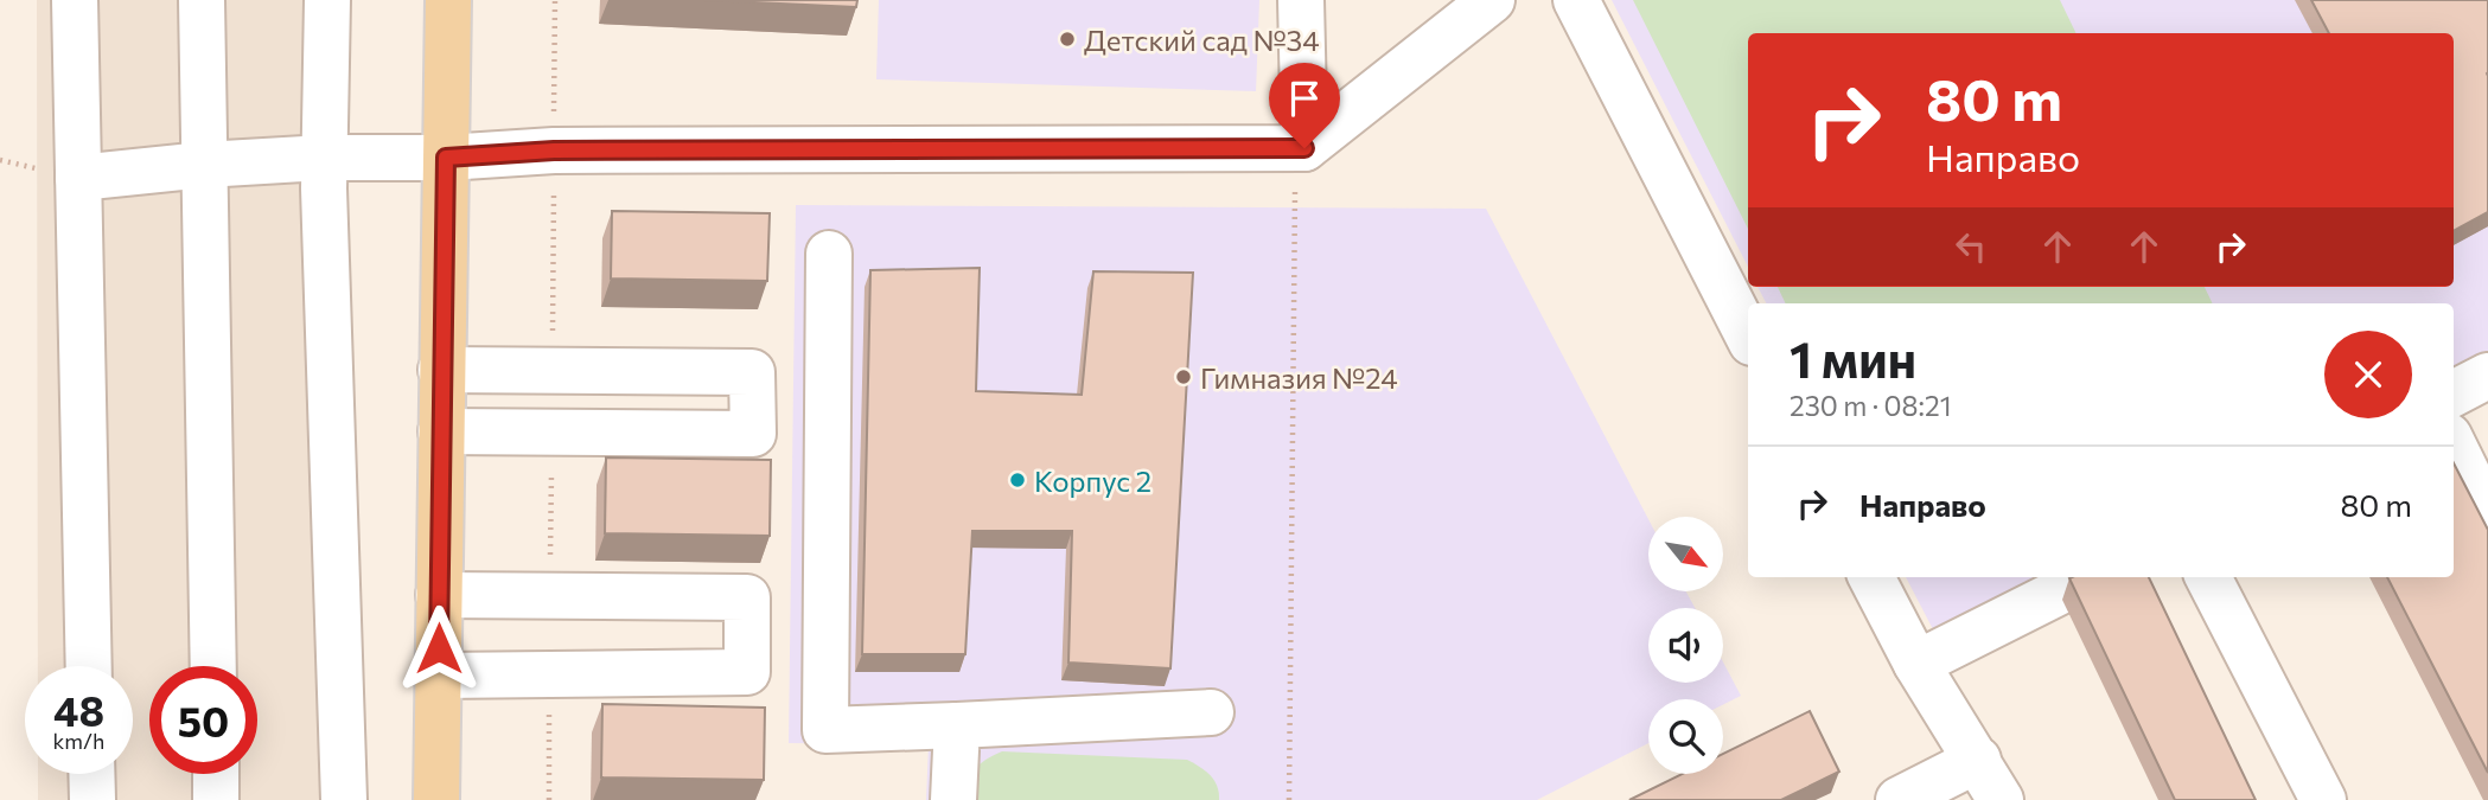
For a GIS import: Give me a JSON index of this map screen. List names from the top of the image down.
{
  "places": ["Детский сад №34", "Гимназия №24", "Корпус 2"],
  "north": "bottom right",
  "page": {
    "turn": ["80 m", "Направо"],
    "heading": ["1 мин", "230 m · 08:21"],
    "list": [
      {
        "name": "Направо",
        "value": "80 m"
      }
    ],
    "speed": "48 km/h",
    "limit": "50"
  }
}
